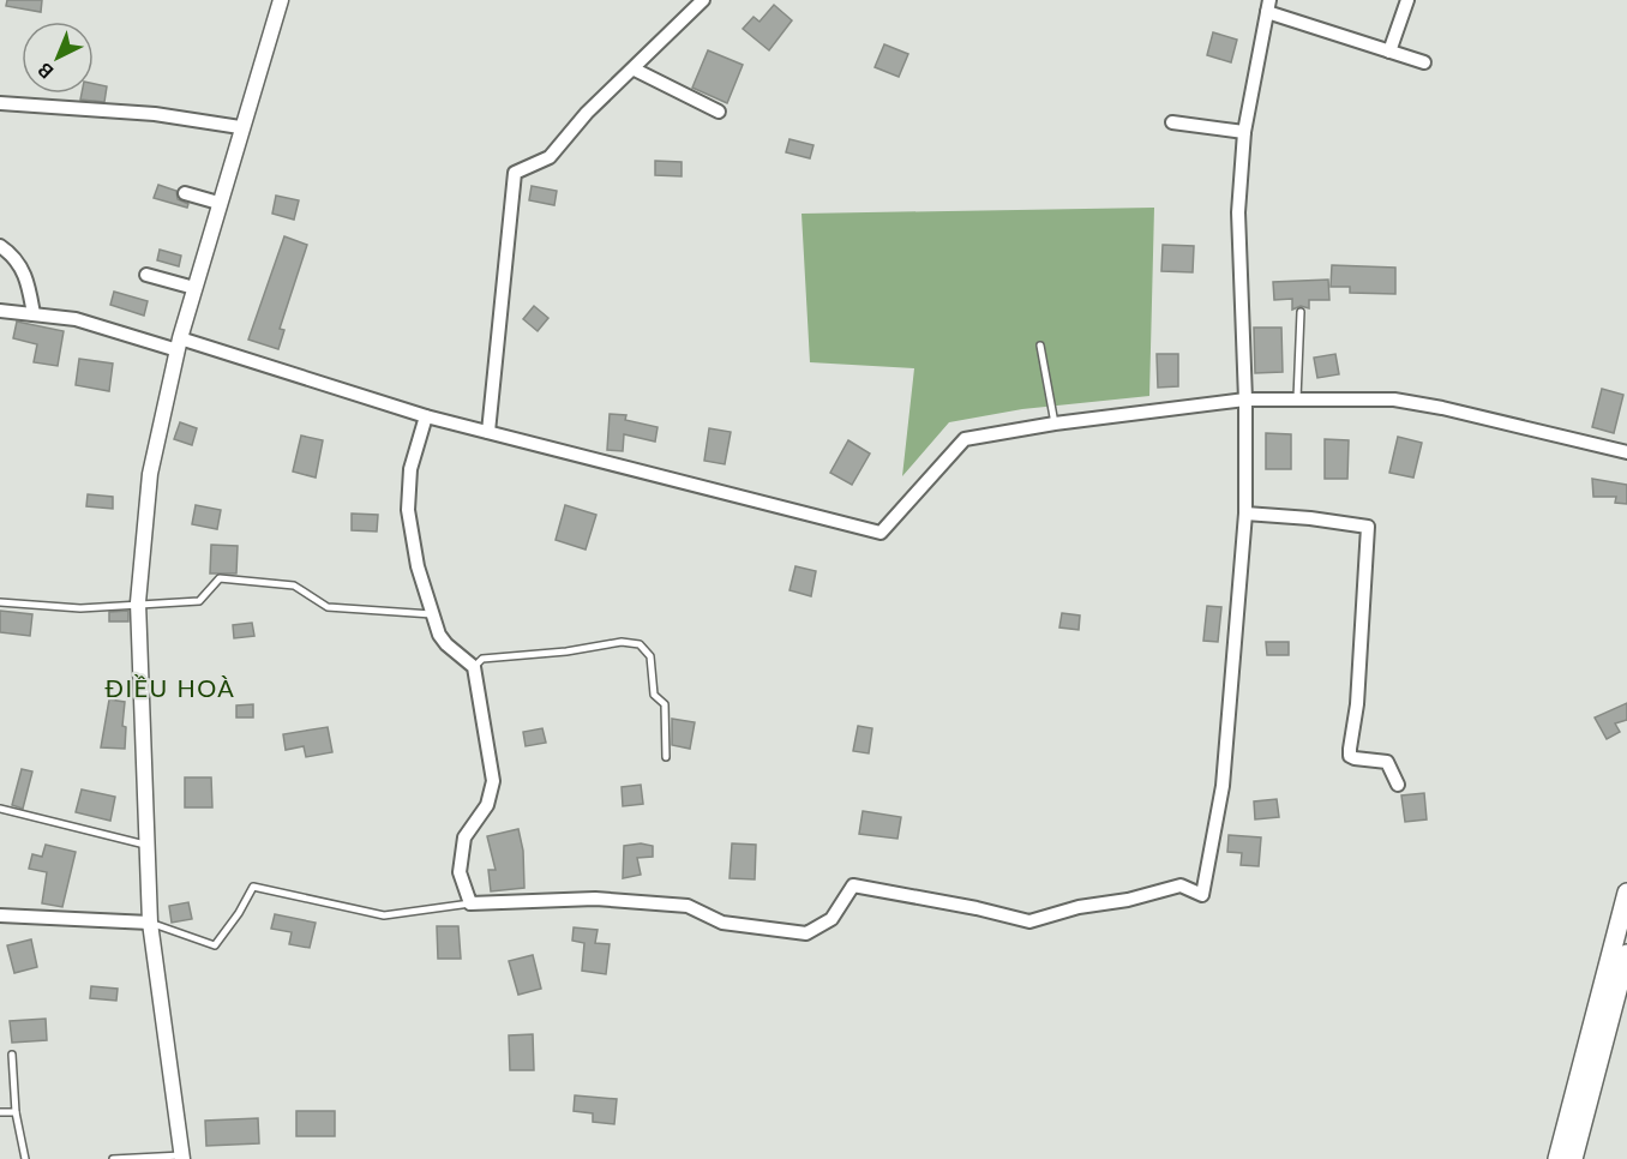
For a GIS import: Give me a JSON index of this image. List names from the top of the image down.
{
  "districts": ["ĐIỀU HOÀ"],
  "north": "bottom left"
}
